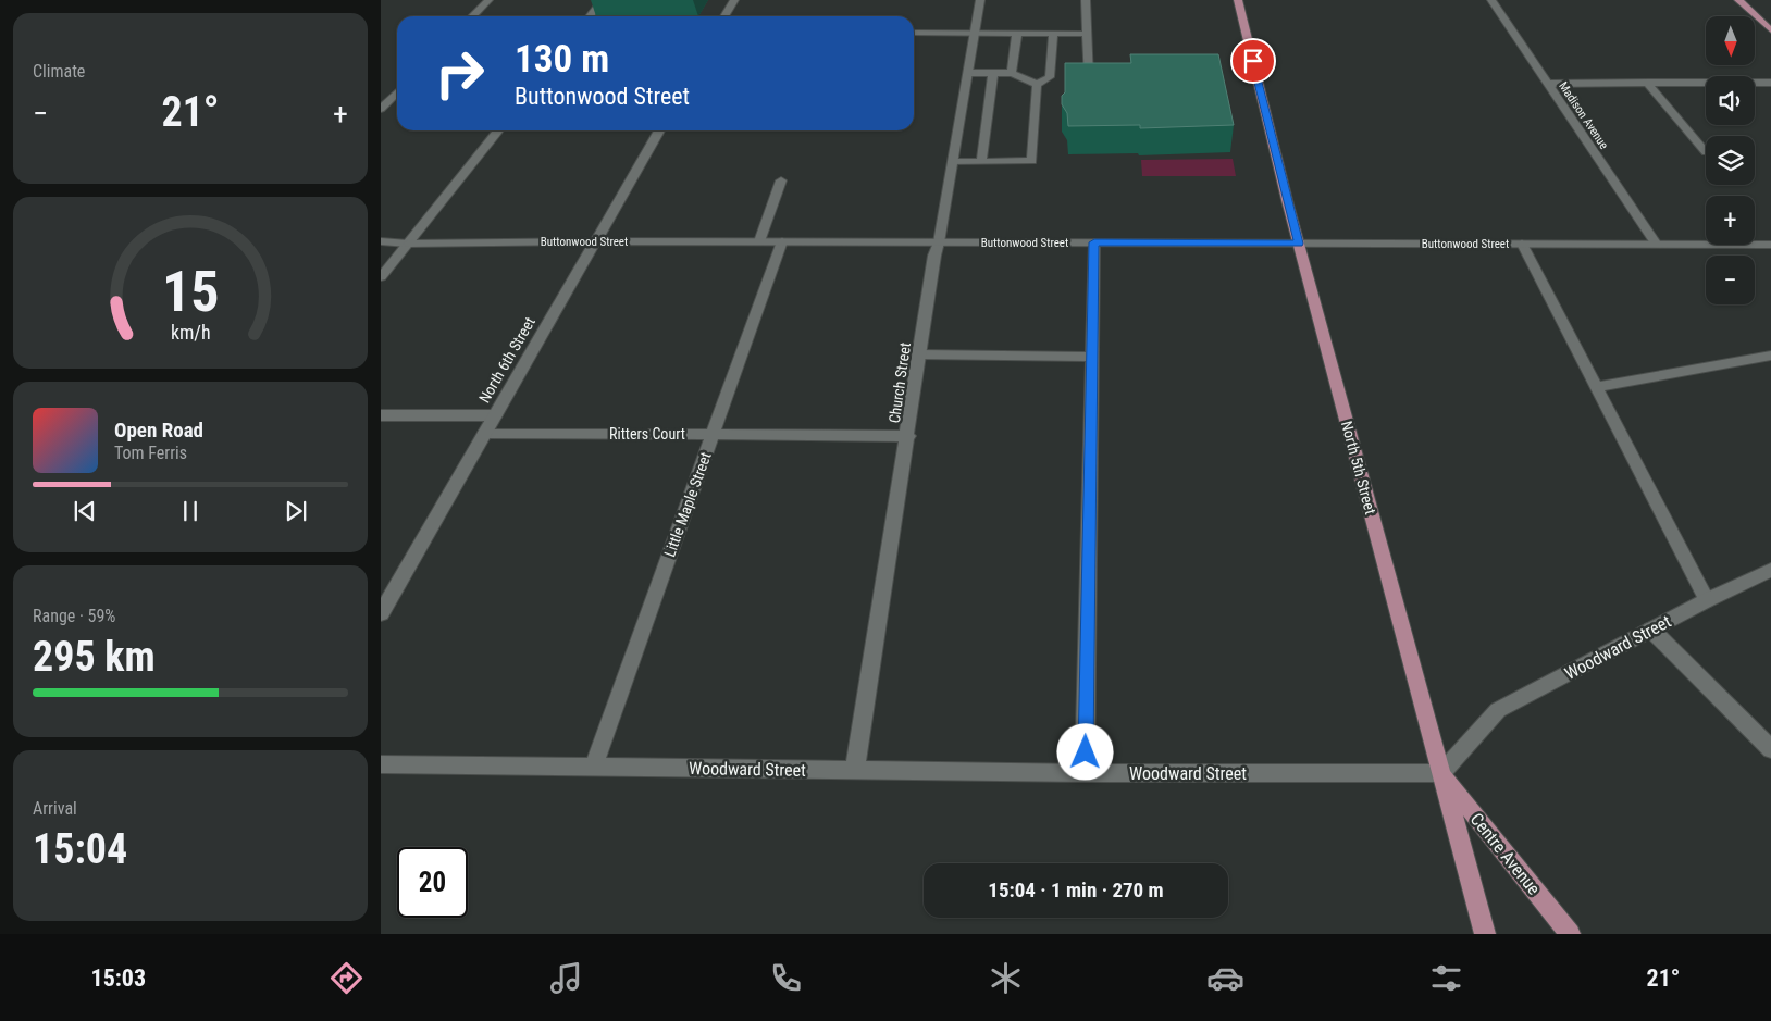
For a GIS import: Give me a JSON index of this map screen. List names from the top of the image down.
{
  "streets": {
    "main road": ["North 5th Street", "Centre Avenue"],
    "street": [
      "Madison Avenue",
      "Buttonwood Street",
      "North 6th Street",
      "Church Street",
      "Ritters Court",
      "Little Maple Street",
      "Woodward Street"
    ]
  },
  "crossings": [
    ["Madison Avenue", "Buttonwood Street"],
    ["Buttonwood Street", "North 6th Street"],
    ["Buttonwood Street", "Church Street"],
    ["Buttonwood Street", "North 5th Street"],
    ["Buttonwood Street", "Little Maple Street"],
    ["North 6th Street", "Ritters Court"],
    ["Church Street", "Ritters Court"],
    ["Church Street", "Woodward Street"],
    ["Ritters Court", "Little Maple Street"],
    ["North 5th Street", "Woodward Street"],
    ["North 5th Street", "Centre Avenue"],
    ["Little Maple Street", "Woodward Street"],
    ["Woodward Street", "Centre Avenue"]
  ],
  "north": "bottom",
  "page": {
    "tile": [
      "Climate",
      ["Range · 59%", "295 km"],
      ["Arrival", "15:04"]
    ],
    "map_buttons": ["+", "−"],
    "turn": ["130 m", "Buttonwood Street"],
    "heat": ["−", "21°", "+"],
    "song": ["Open Road", "Tom Ferris"],
    "limit": "20",
    "trip": "15:04 · 1 min · 270 m",
    "tabs": ["15:03", "21°"],
    "gauge": ["15", "km/h"]
  }
}
